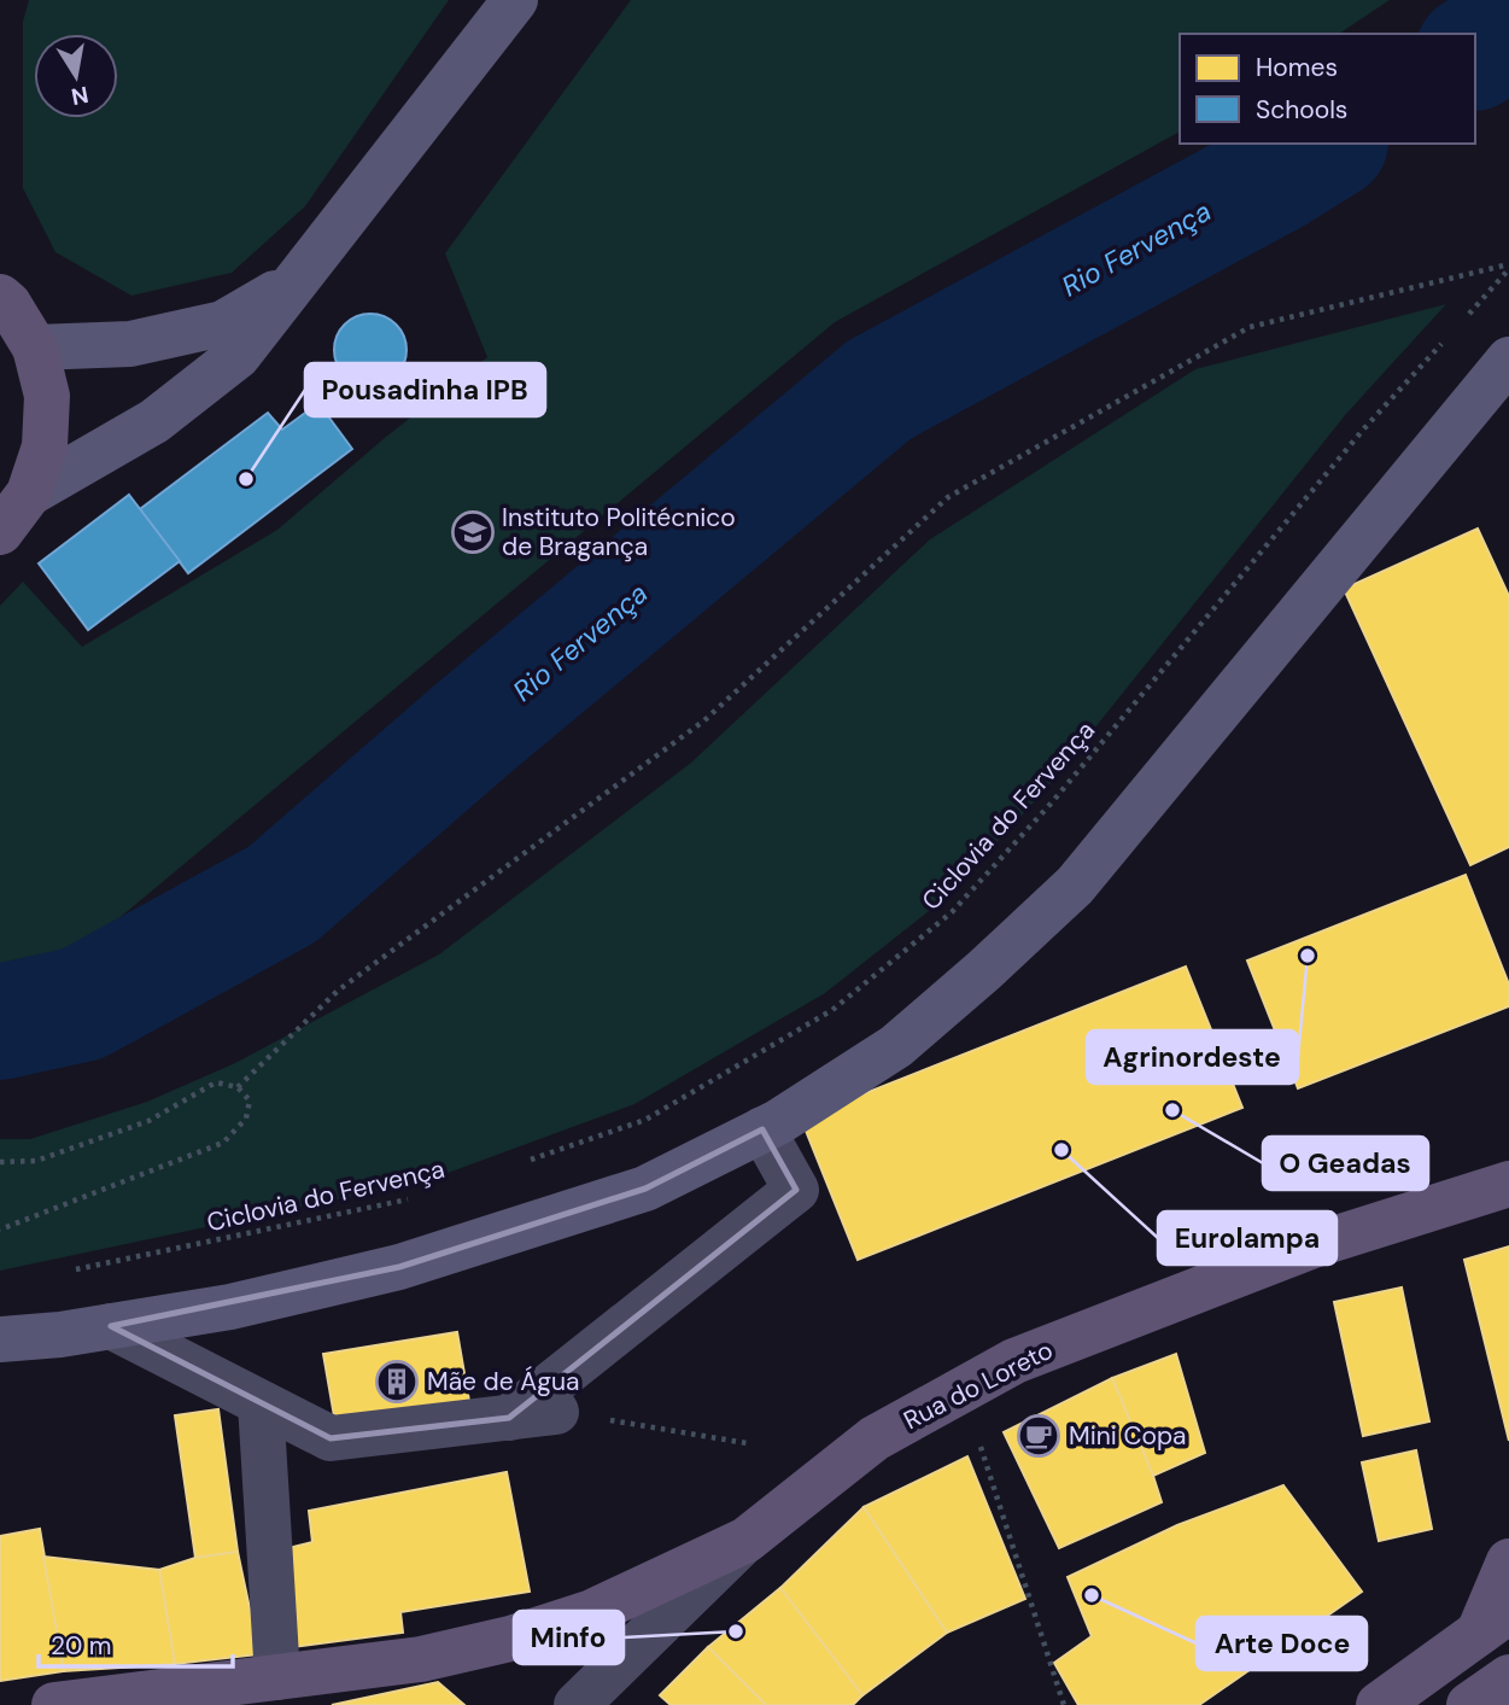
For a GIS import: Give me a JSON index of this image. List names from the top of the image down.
{
  "streets": {
    "main road": ["Rua do Loreto"],
    "path": ["Ciclovia do Fervença"]
  },
  "water": ["Rio Fervença"],
  "places": {
    "other": [
      "Pousadinha IPB",
      "Agrinordeste",
      "O Geadas",
      "Eurolampa",
      "Arte Doce",
      "Minfo"
    ],
    "school or university": ["Instituto Politécnico de Bragança"],
    "building": ["Mãe de Água"],
    "cafe": ["Mini Copa"]
  },
  "legend": ["Homes", "Schools"],
  "scale_bar": "20 m",
  "north": "bottom"
}
